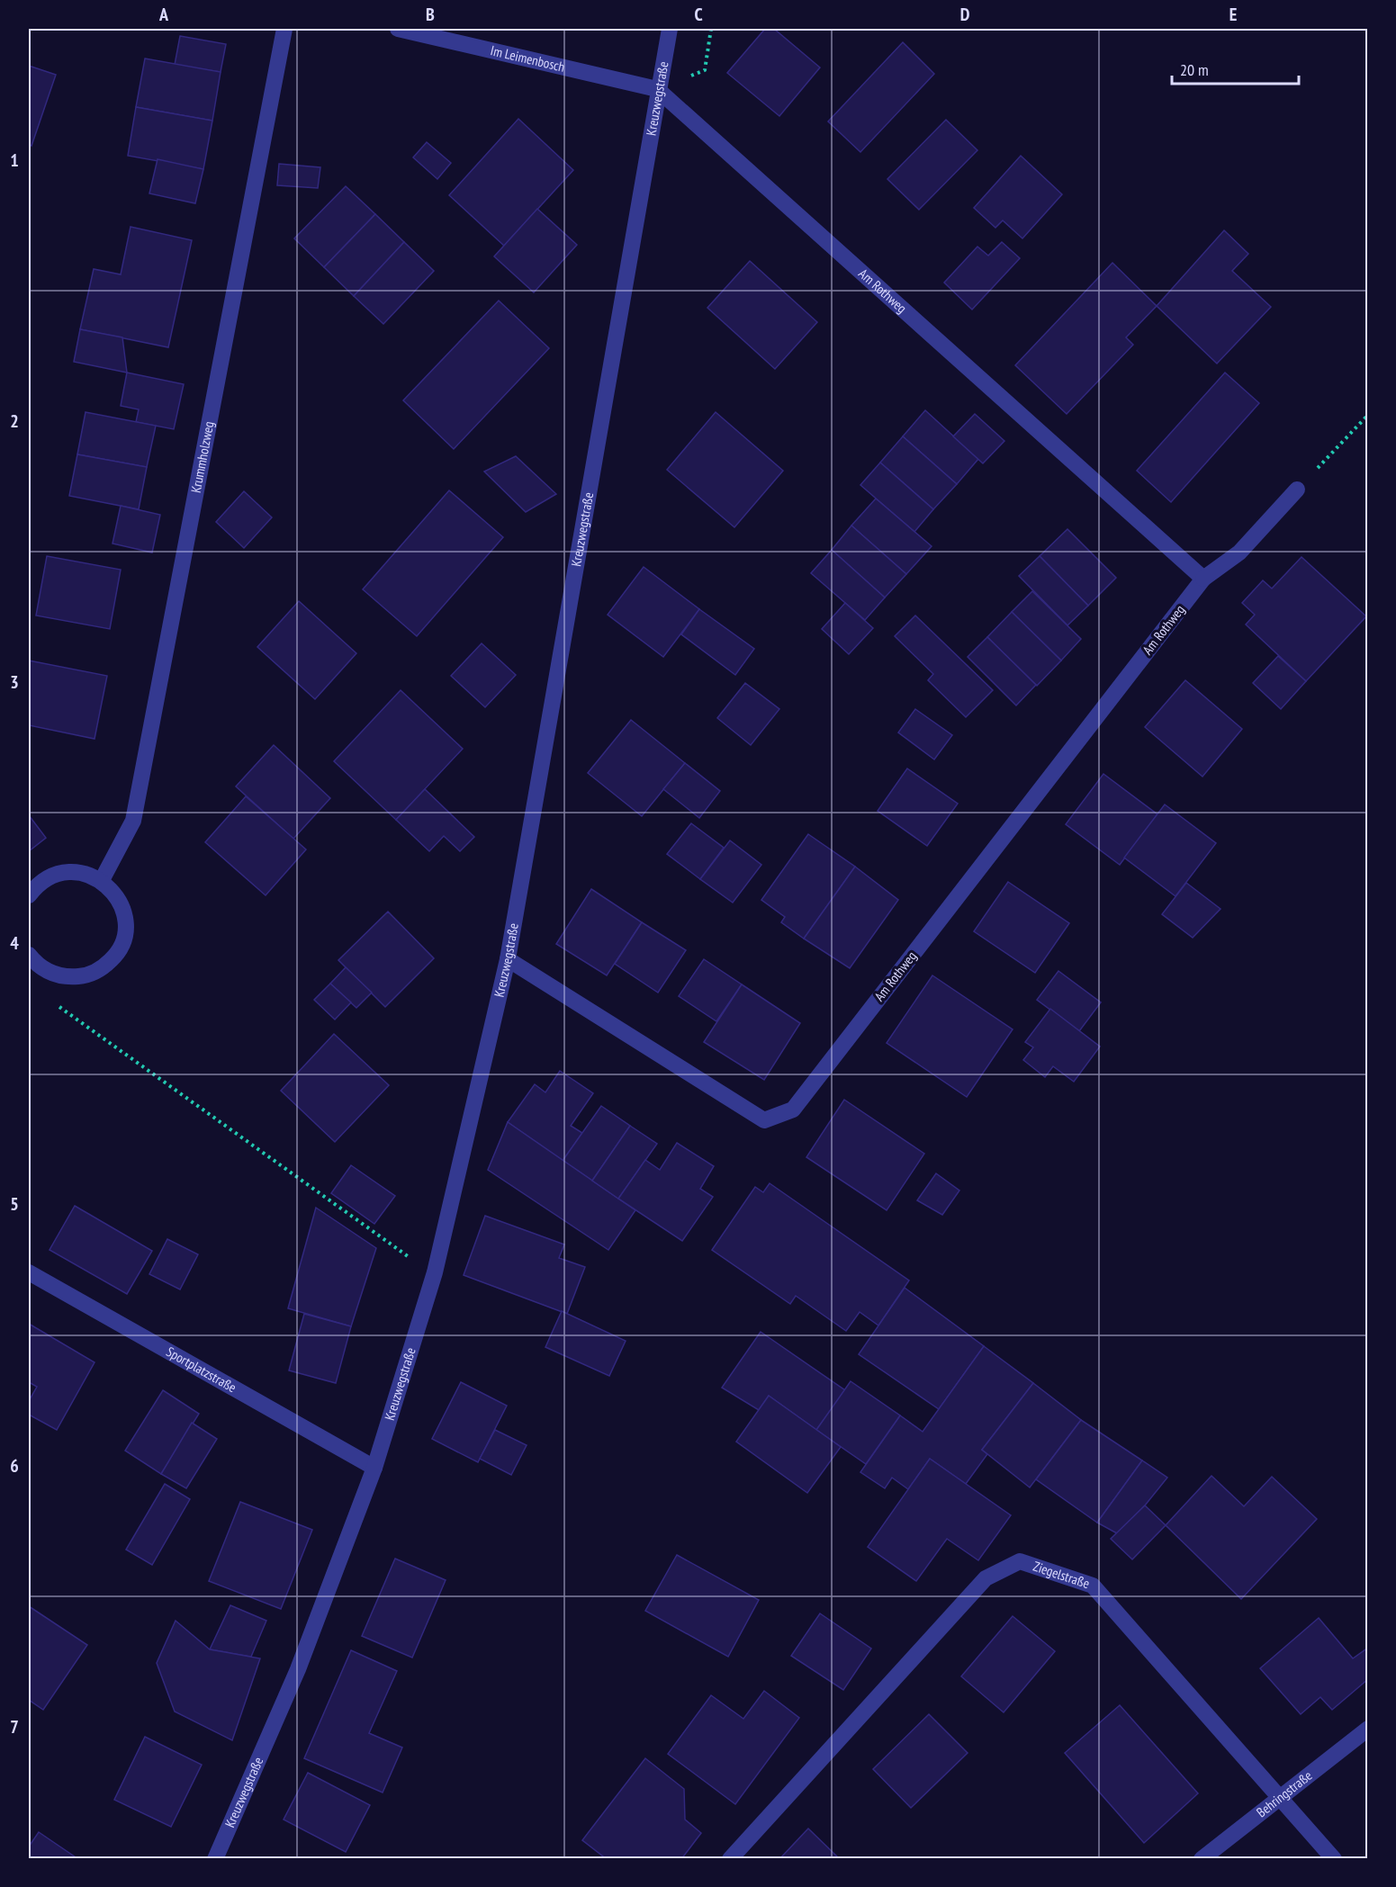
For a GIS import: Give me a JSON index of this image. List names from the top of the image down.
{
  "streets": {
    "street": [
      "Im Leimenbosch",
      "Kreuzwegstraße",
      "Am Rothweg",
      "Krummholzweg",
      "Sportplatzstraße",
      "Ziegelstraße",
      "Behringstraße"
    ]
  },
  "crossings": [
    ["Im Leimenbosch", "Kreuzwegstraße"],
    ["Im Leimenbosch", "Am Rothweg"],
    ["Kreuzwegstraße", "Am Rothweg"],
    ["Kreuzwegstraße", "Sportplatzstraße"],
    ["Ziegelstraße", "Behringstraße"]
  ],
  "scale_bar": "20 m",
  "grid": {
    "columns": [
      "A",
      "B",
      "C",
      "D",
      "E"
    ],
    "rows": [
      "1",
      "2",
      "3",
      "4",
      "5",
      "6",
      "7"
    ]
  }
}
